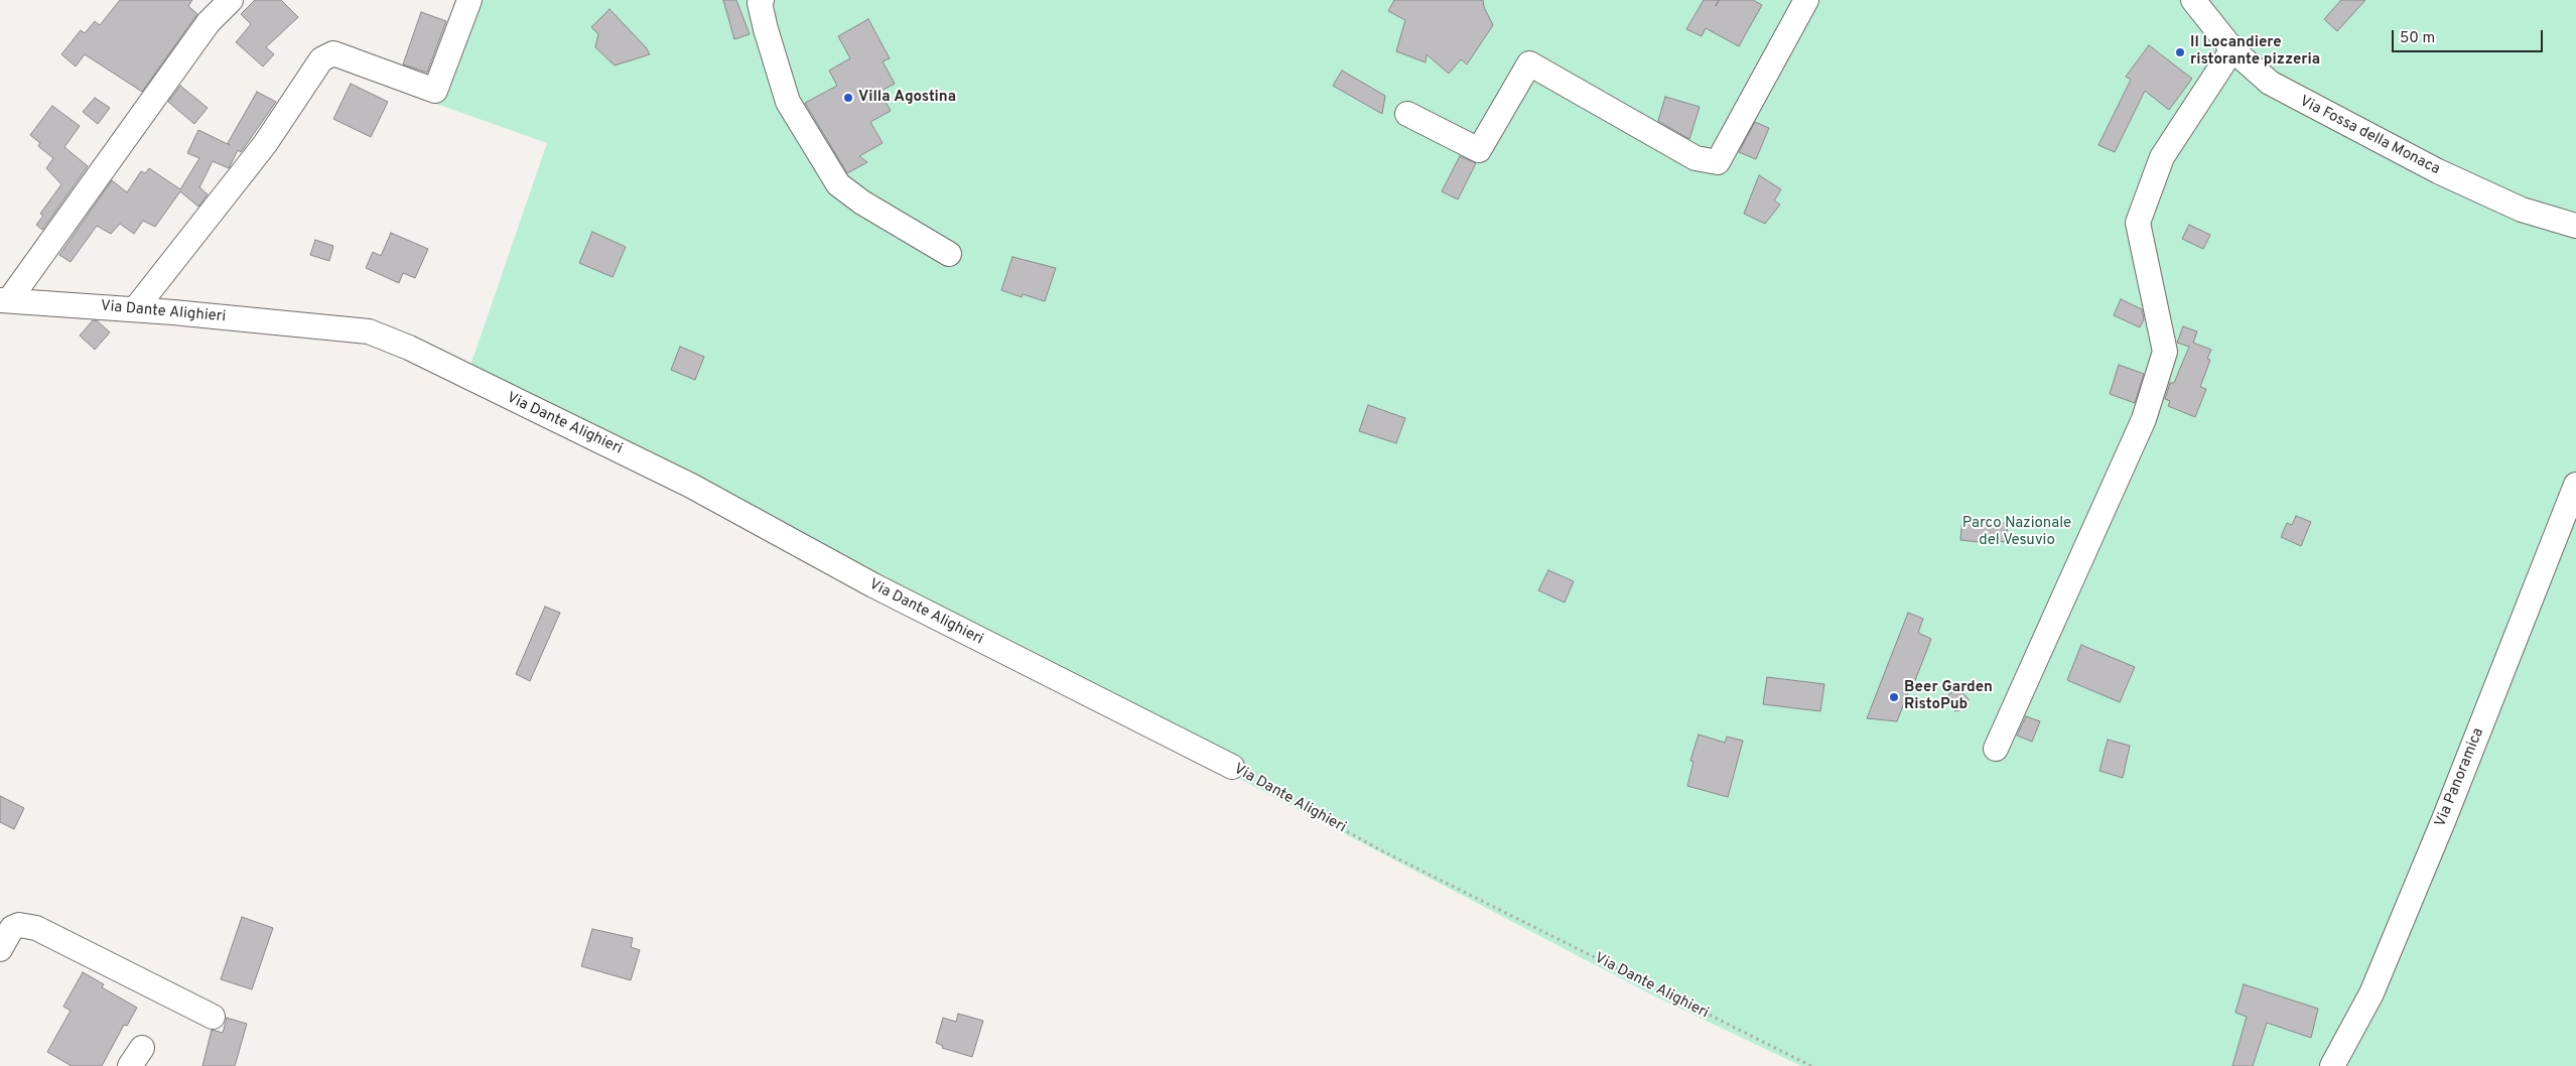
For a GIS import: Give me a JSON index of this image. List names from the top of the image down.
{
  "streets": {
    "street": ["Via Fossa della Monaca", "Via Dante Alighieri", "Via Panoramica"]
  },
  "parks": ["Parco Nazionale del Vesuvio"],
  "places": ["Il Locandiere ristorante pizzeria", "Villa Agostina", "Beer Garden RistoPub"],
  "scale_bar": "50 m"
}
